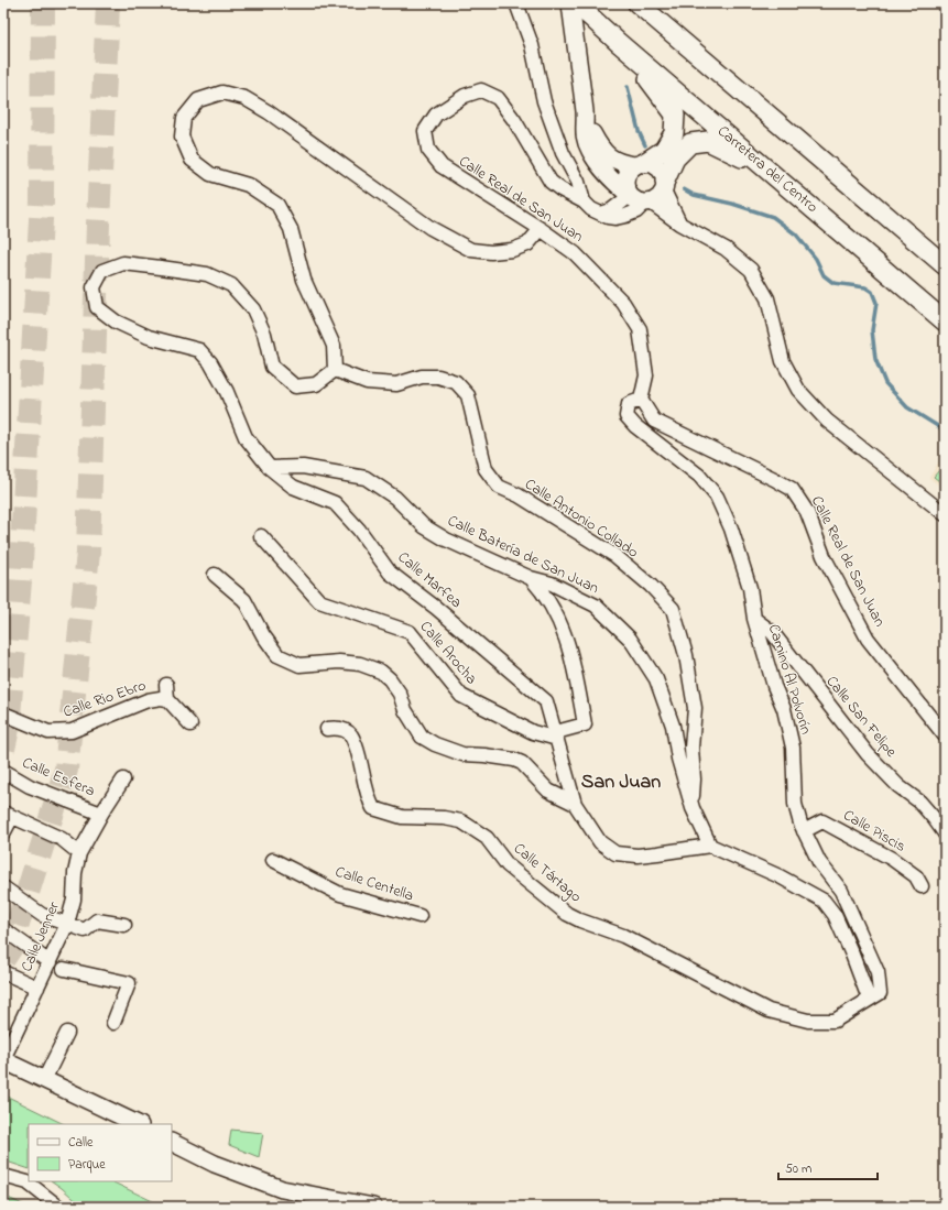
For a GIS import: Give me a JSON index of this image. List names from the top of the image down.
{
  "streets": {
    "main road": ["Carretera del Centro"],
    "street": [
      "Calle Real de San Juan",
      "Calle Antonio Collado",
      "Calle Batería de San Juan",
      "Calle Marfea",
      "Calle Arocha",
      "Camino Al Polvorín",
      "Calle Rio Ebro",
      "Calle San Felipe",
      "Calle Esfera",
      "Calle Piscis",
      "Calle Tártago",
      "Calle Centella",
      "Calle Jenner"
    ]
  },
  "crossings": [
    ["Calle Real de San Juan", "Camino Al Polvorín"],
    ["Calle Antonio Collado", "Calle Batería de San Juan"],
    ["Calle Antonio Collado", "Calle Marfea"],
    ["Calle Batería de San Juan", "Calle Marfea"],
    ["Calle Marfea", "Calle Arocha"],
    ["Camino Al Polvorín", "Calle San Felipe"],
    ["Camino Al Polvorín", "Calle Piscis"],
    ["Camino Al Polvorín", "Calle Tártago"],
    ["Calle Esfera", "Calle Jenner"]
  ],
  "districts": ["San Juan"],
  "legend": ["Calle", "Parque"],
  "scale_bar": "50 m"
}
